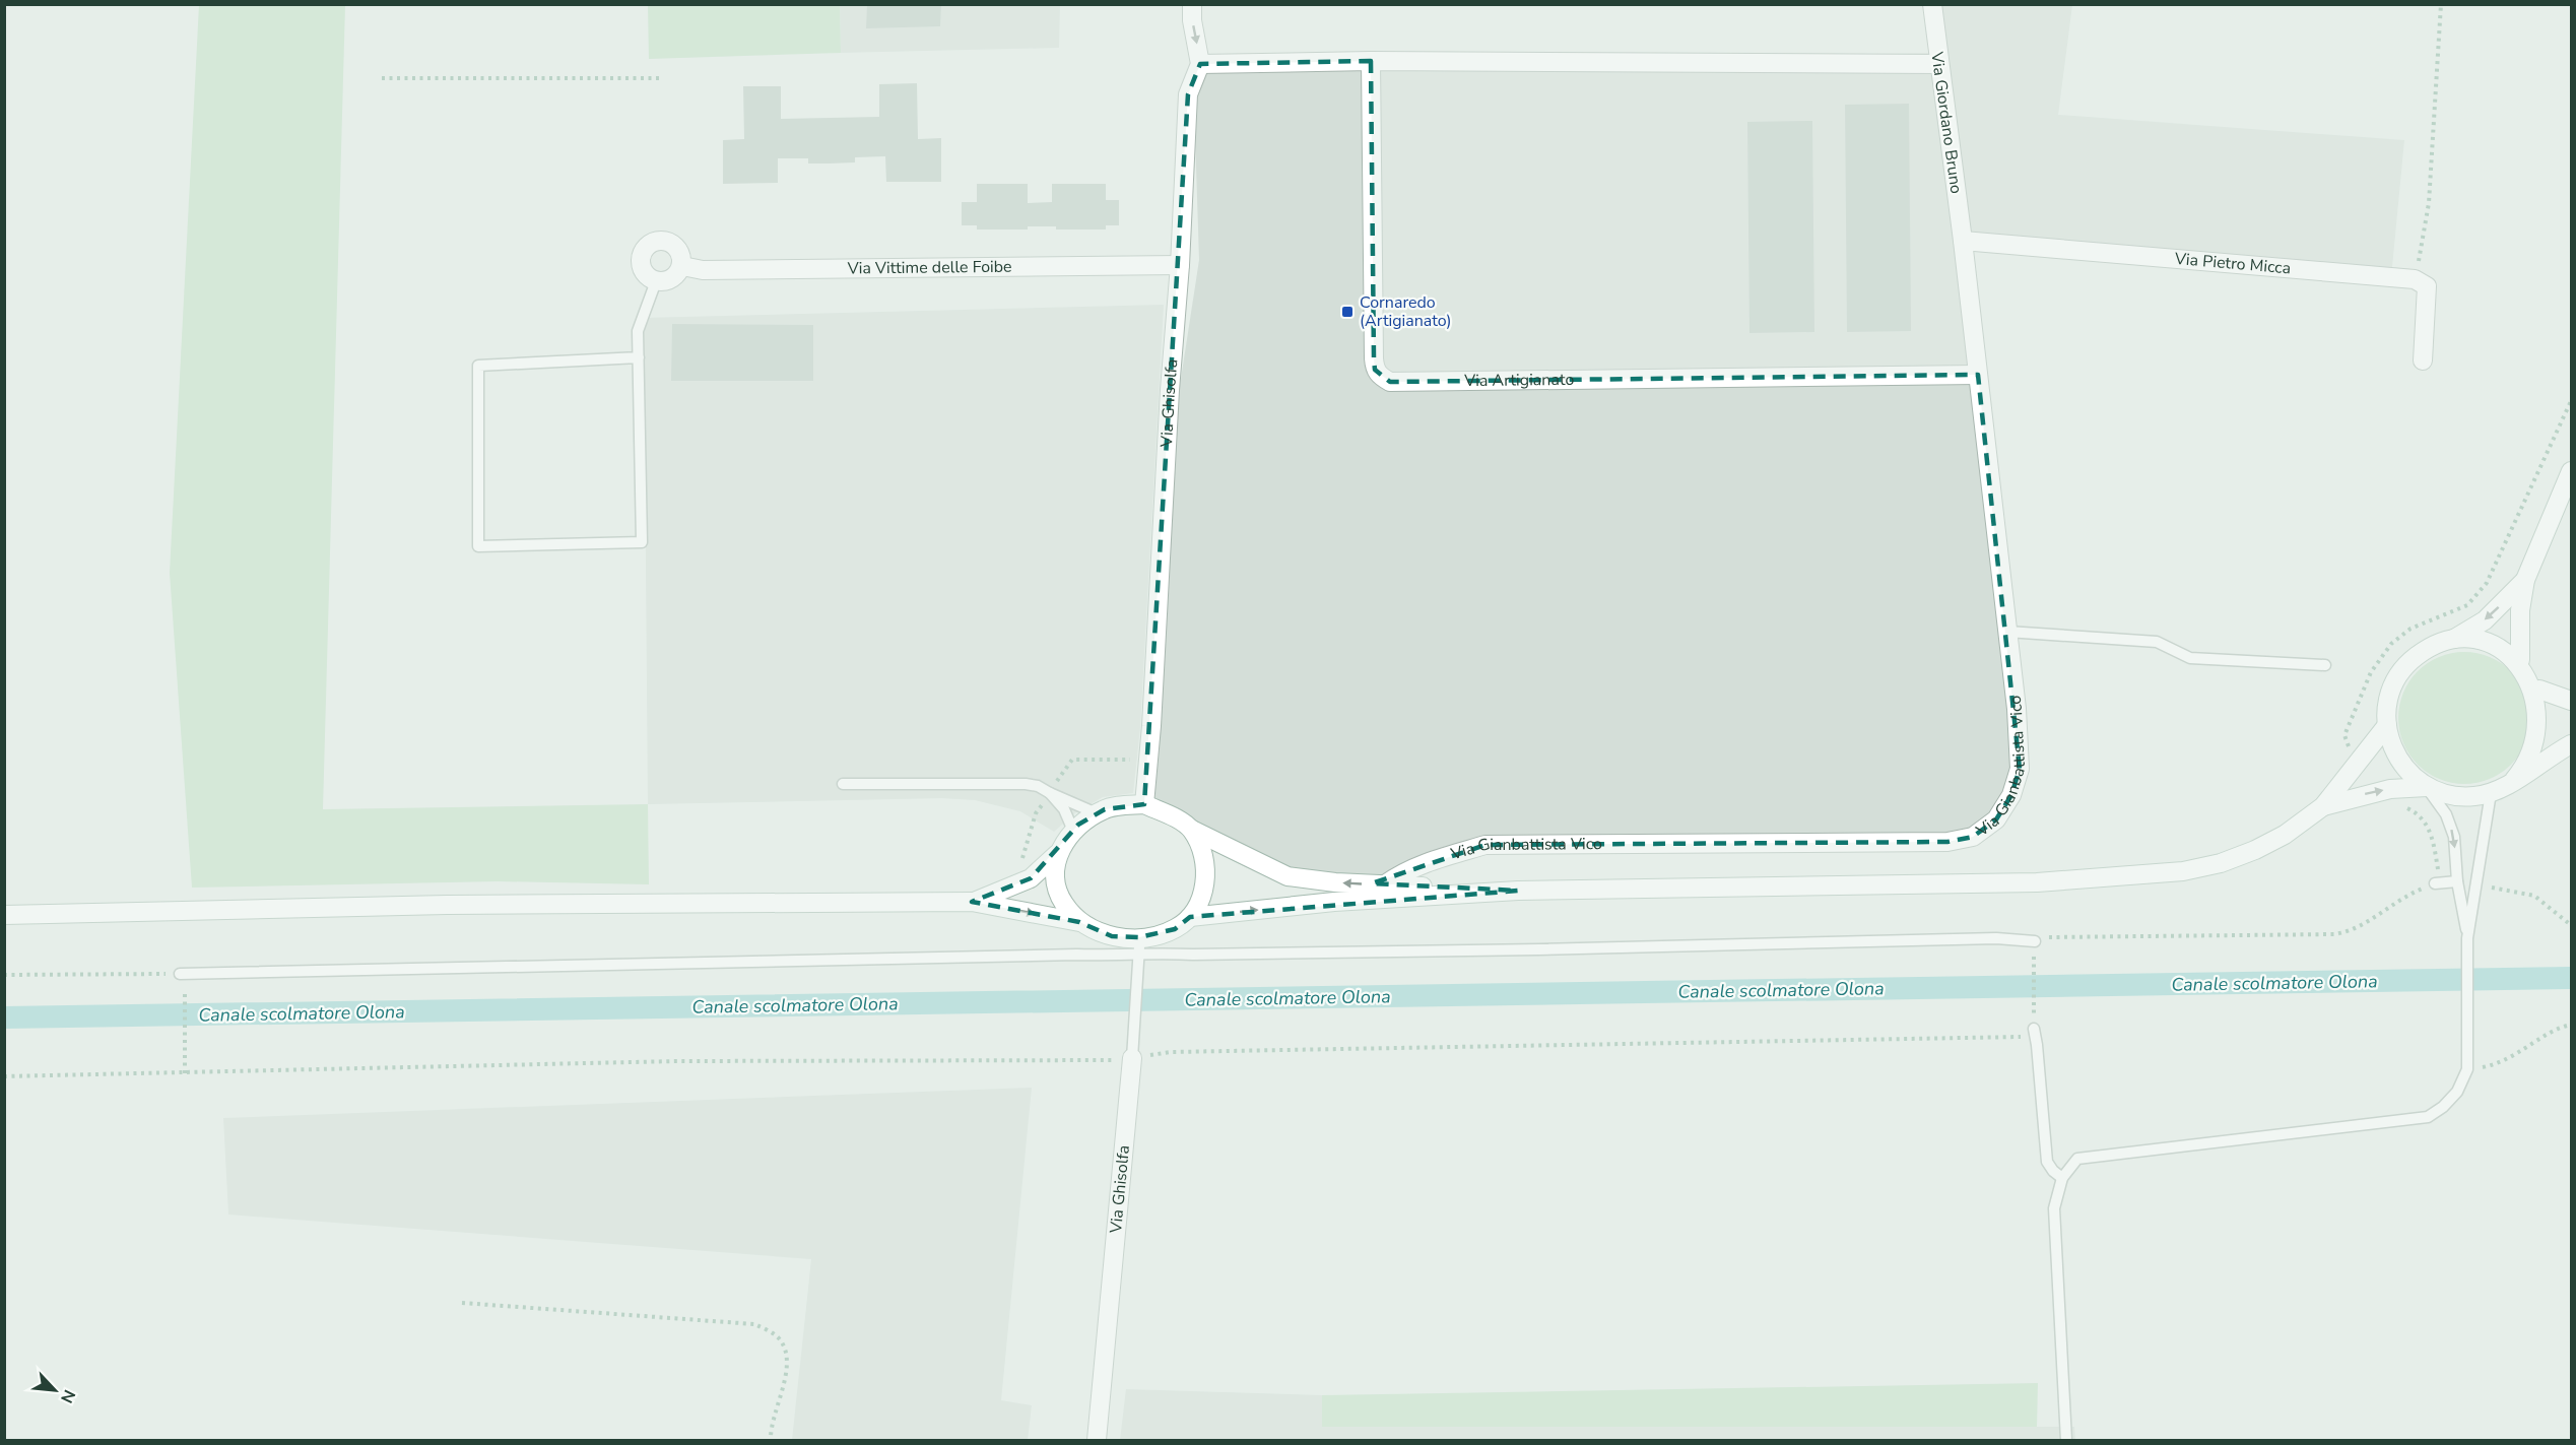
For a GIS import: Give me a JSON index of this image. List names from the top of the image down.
{
  "streets": {
    "street": [
      "Via Giordano Bruno",
      "Via Pietro Micca",
      "Via Vittime delle Foibe",
      "Via Artigianato",
      "Via Ghisolfa",
      "Via Gianbattista Vico"
    ]
  },
  "crossings": [
    ["Via Giordano Bruno", "Via Pietro Micca"],
    ["Via Giordano Bruno", "Via Gianbattista Vico"],
    ["Via Pietro Micca", "Via Gianbattista Vico"],
    ["Via Vittime delle Foibe", "Via Ghisolfa"],
    ["Via Artigianato", "Via Gianbattista Vico"]
  ],
  "water": ["Canale scolmatore Olona"],
  "places": {
    "transit": ["Cornaredo (Artigianato)"]
  },
  "north": "bottom right"
}
